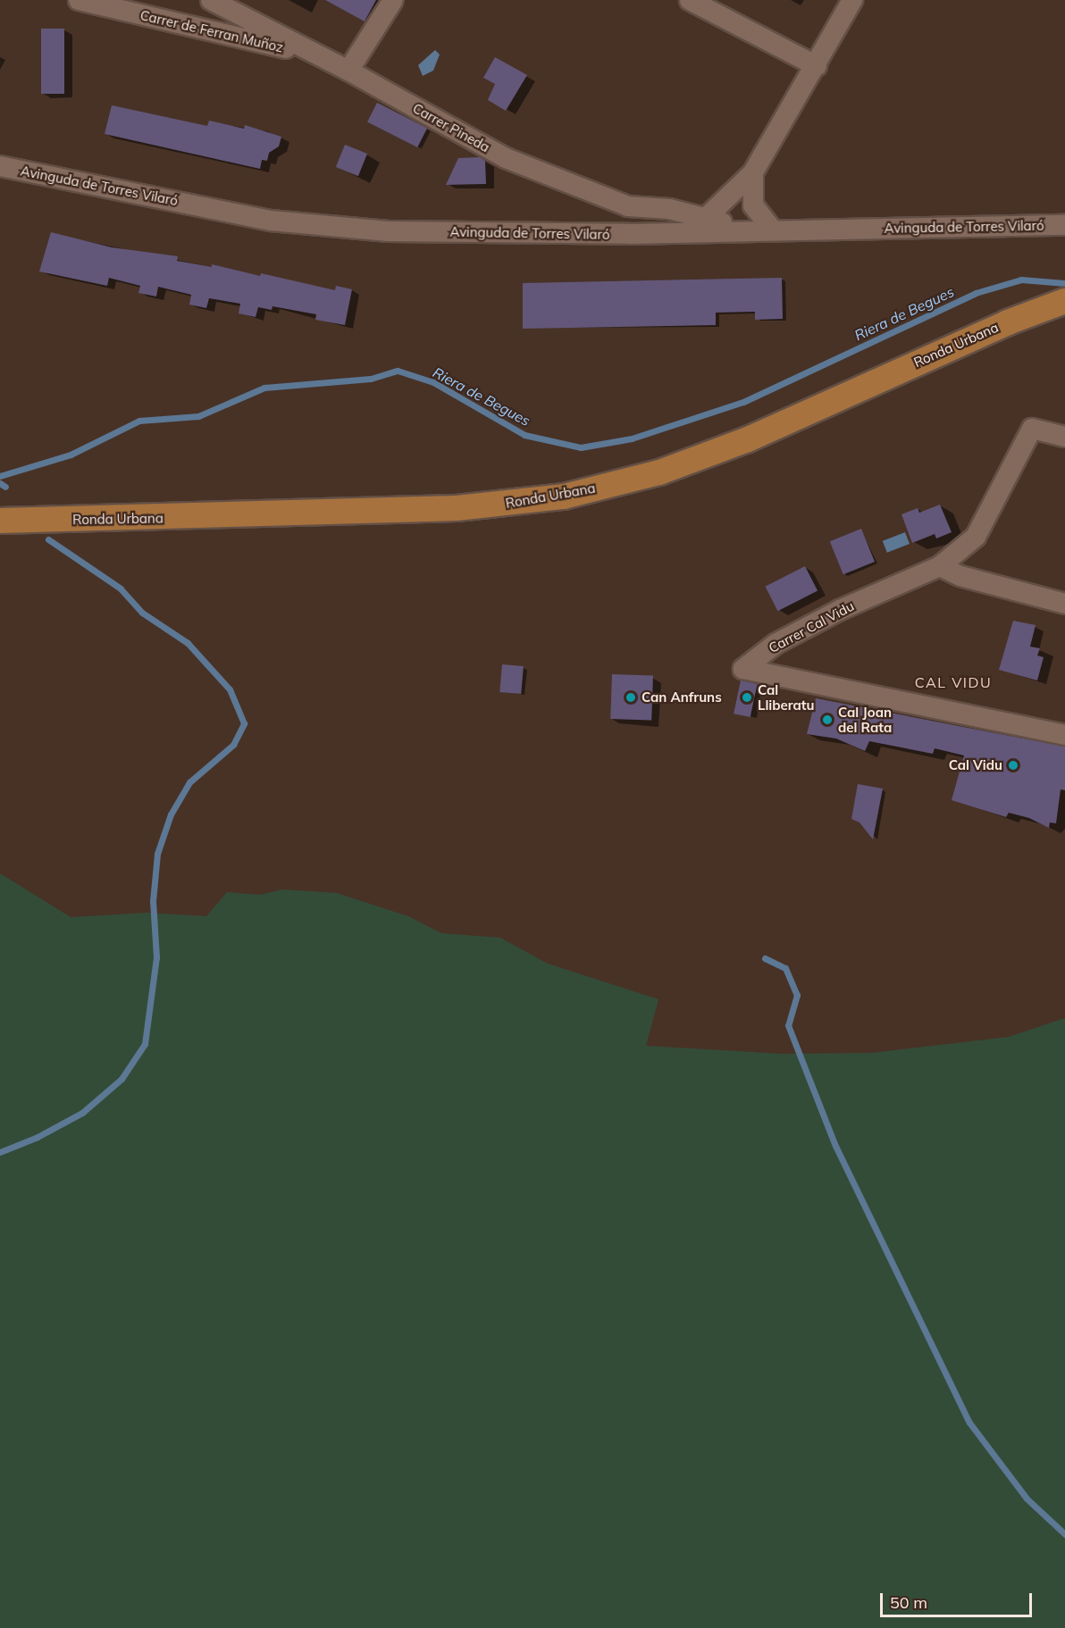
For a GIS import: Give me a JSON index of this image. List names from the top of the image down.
{
  "streets": {
    "main road": ["Ronda Urbana"],
    "street": [
      "Carrer de Ferran Muñoz",
      "Carrer Pineda",
      "Avinguda de Torres Vilaró",
      "Carrer Cal Vidu"
    ]
  },
  "crossings": [
    ["Carrer de Ferran Muñoz", "Carrer Pineda"],
    ["Carrer Pineda", "Avinguda de Torres Vilaró"]
  ],
  "districts": ["CAL VIDU"],
  "water": ["Riera de Begues"],
  "places": [
    "Can Anfruns",
    "Cal Lliberatu",
    "Cal Joan del Rata",
    "Cal Vidu"
  ],
  "scale_bar": "50 m"
}
